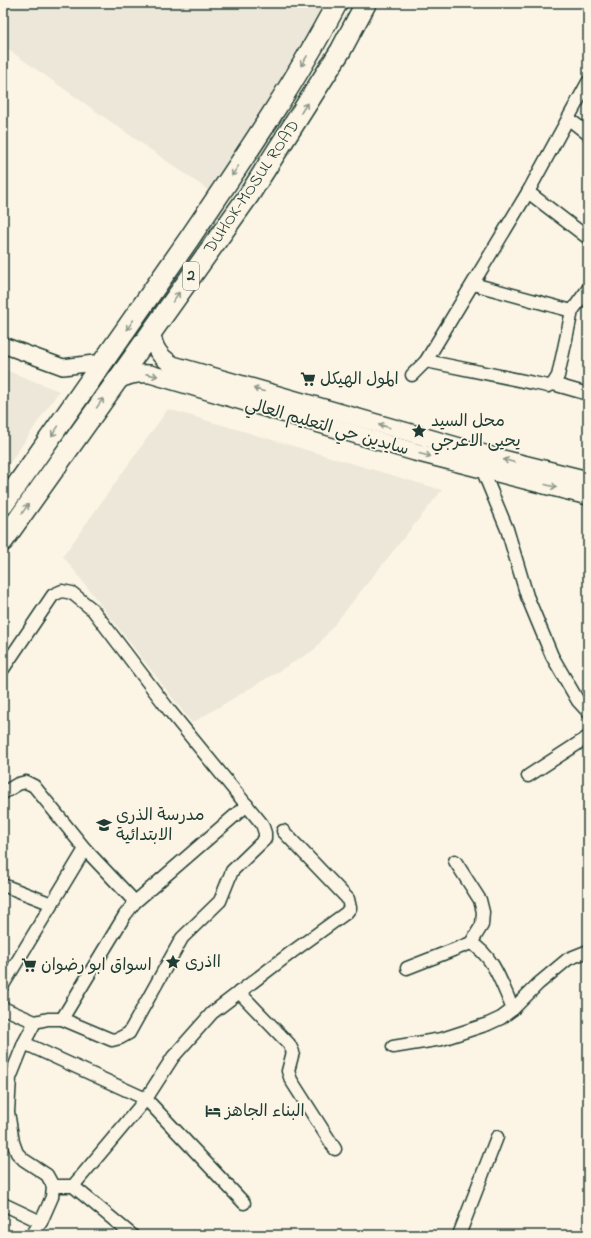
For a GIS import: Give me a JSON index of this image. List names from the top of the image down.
{
  "streets": {
    "highway": ["DUHOK-MOSUL ROAD", "2"],
    "main road": ["سايدين حي التعليم العالي"]
  },
  "crossings": [
    ["DUHOK-MOSUL ROAD", "سايدين حي التعليم العالي"]
  ],
  "places": {
    "supermarket": ["المول الهيكل", "اسواق ابو رضوان"],
    "place": ["محل السيد يحيى الاعرجي", "ااذرى"],
    "school or university": ["مدرسة الذرى الابتدائية"],
    "hotel": ["البناء الجاهز"]
  }
}
